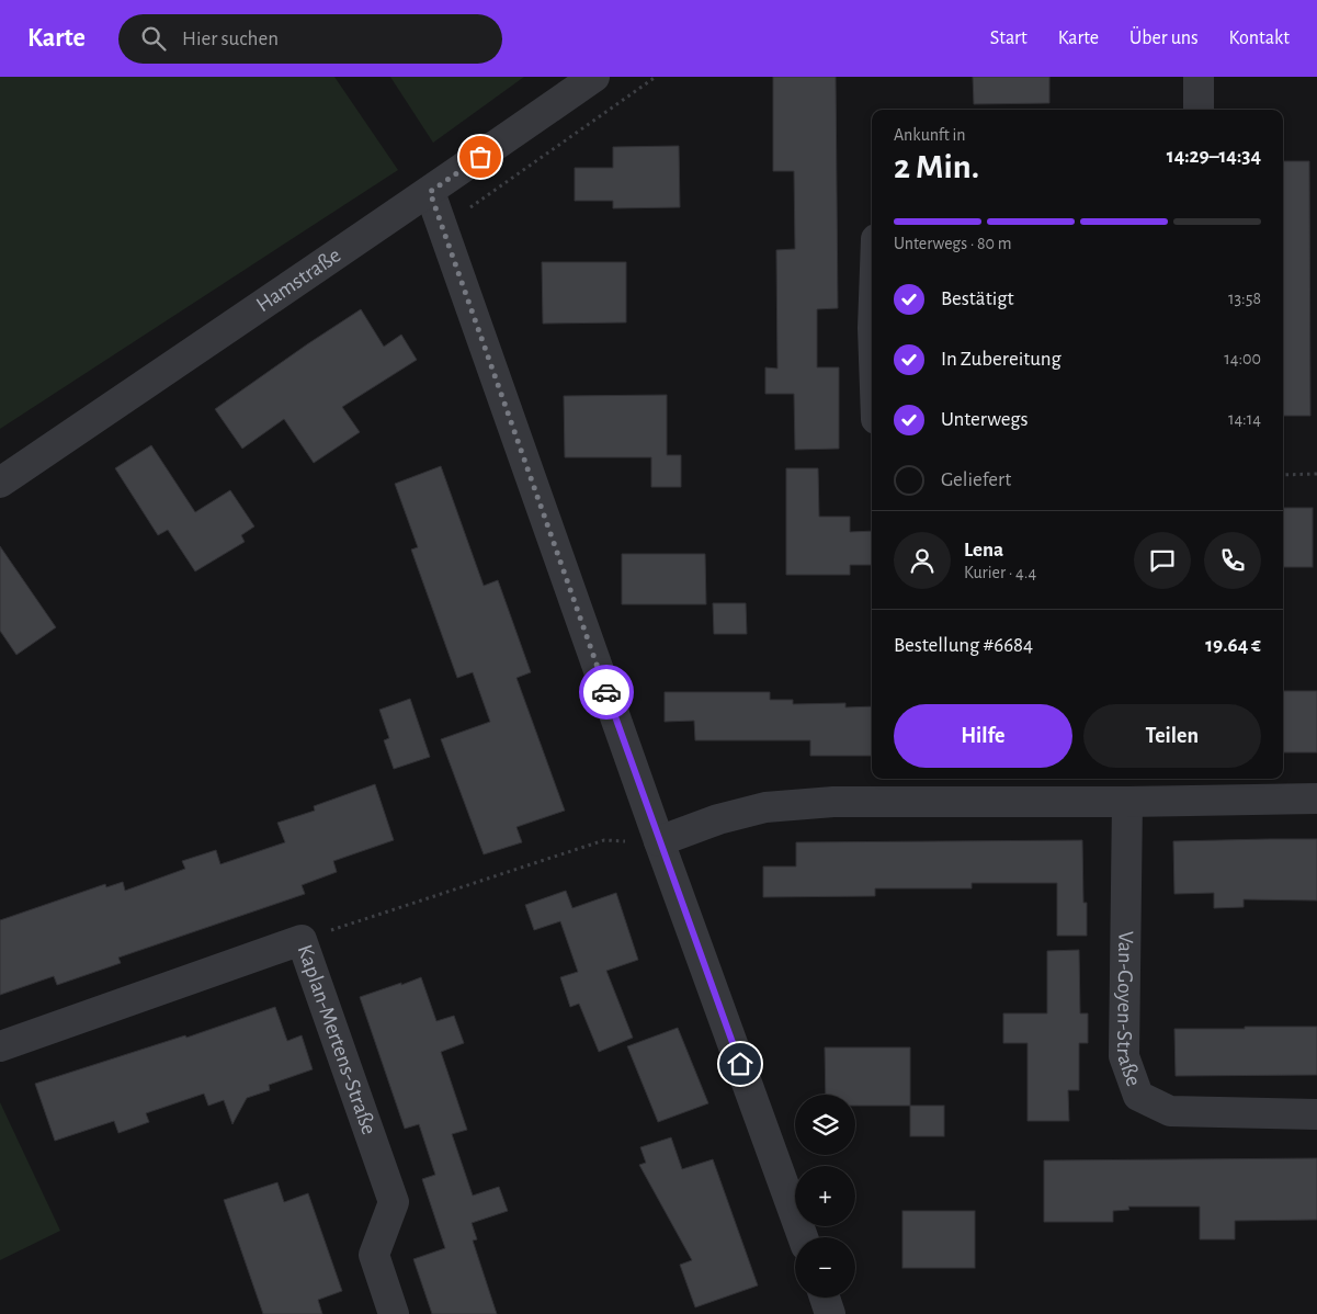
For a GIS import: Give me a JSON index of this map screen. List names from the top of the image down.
{
  "streets": {
    "street": ["Hamstraße", "Van-Goyen-Straße", "Kaplan-Mertens-Straße"]
  },
  "page": {
    "header": "Karte",
    "search": "Hier suchen",
    "nav": [
      "Start",
      "Karte",
      "Über uns",
      "Kontakt"
    ],
    "heading": ["2 Min.", "Ankunft in", "14:29–14:34"],
    "panel": [
      "Lena",
      "Kurier · 4.4",
      "Bestellung #6684",
      "19.64 €"
    ],
    "bar": "Unterwegs · 80 m",
    "list": [
      ["Bestätigt", "13:58"],
      ["In Zubereitung", "14:00"],
      ["Unterwegs", "14:14"],
      "Geliefert"
    ],
    "buttons": ["Hilfe", "Teilen"],
    "map_buttons": ["+", "−"]
  }
}
